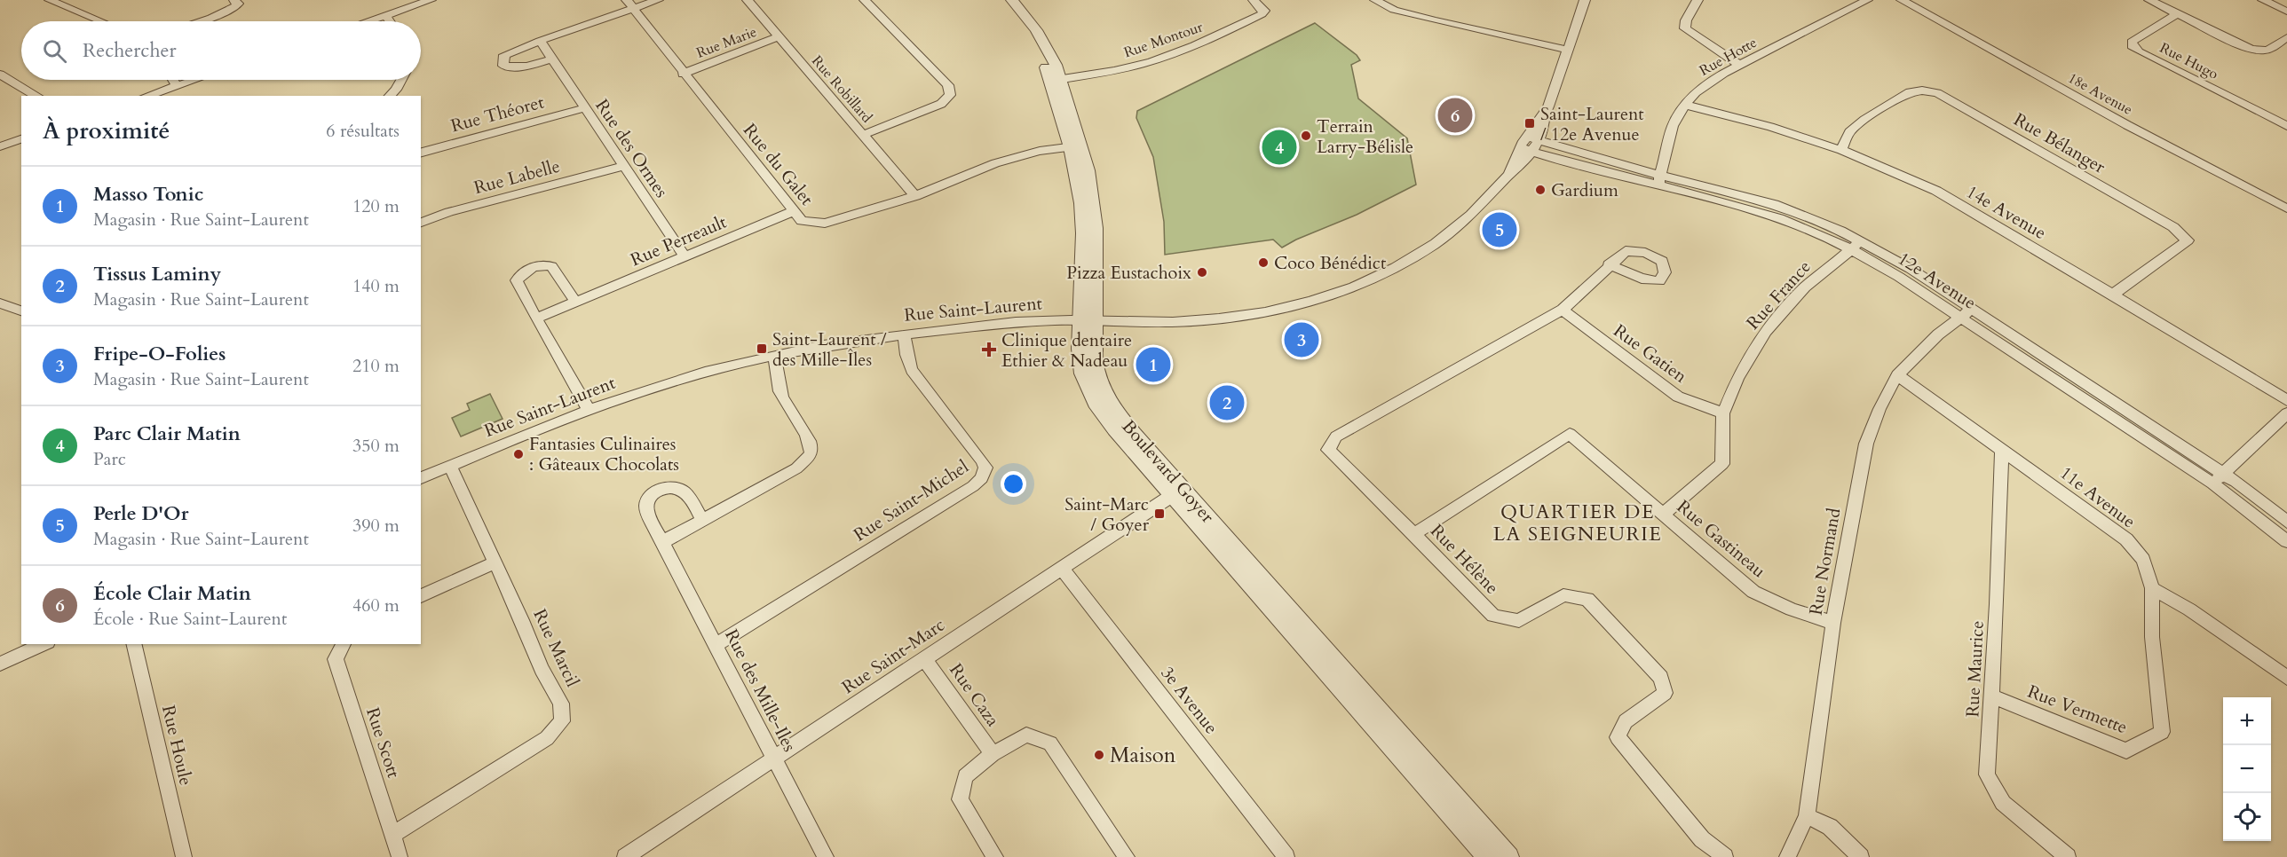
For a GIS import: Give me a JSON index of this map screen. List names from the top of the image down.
{
  "streets": {
    "street": [
      "Rue Montour",
      "Rue Marie",
      "Rue Hotte",
      "Rue Hugo",
      "Rue Robillard",
      "18e Avenue",
      "Rue Théoret",
      "Rue Bélanger",
      "Rue des Ormes",
      "Rue du Galet",
      "Rue Labelle",
      "14e Avenue",
      "Rue Perreault",
      "12e Avenue",
      "Rue France",
      "Rue Saint-Laurent",
      "Rue Gatien",
      "Boulevard Goyer",
      "11e Avenue",
      "Rue Saint-Michel",
      "Rue Gastineau",
      "Rue Hélène",
      "Rue Normand",
      "Rue Marcil",
      "Rue Saint-Marc",
      "Rue Maurice",
      "Rue des Mille-Iles",
      "Rue Caza",
      "3e Avenue",
      "Rue Vermette",
      "Rue Scott",
      "Rue Houle"
    ]
  },
  "crossings": [
    ["Rue Montour", "Boulevard Goyer"],
    ["Rue Marie", "Rue Robillard"],
    ["Rue Marie", "Rue du Galet"],
    ["Rue Hotte", "14e Avenue"],
    ["Rue Hotte", "12e Avenue"],
    ["Rue Robillard", "Rue du Galet"],
    ["Rue Théoret", "Rue des Ormes"],
    ["Rue Bélanger", "14e Avenue"],
    ["Rue des Ormes", "Rue Labelle"],
    ["Rue des Ormes", "Rue Perreault"],
    ["Rue du Galet", "Rue Perreault"],
    ["Rue du Galet", "Boulevard Goyer"],
    ["12e Avenue", "Rue France"],
    ["12e Avenue", "Rue Saint-Laurent"],
    ["12e Avenue", "Rue Normand"],
    ["Rue France", "Rue Gatien"],
    ["Rue France", "Rue Gastineau"],
    ["Rue Saint-Laurent", "Boulevard Goyer"],
    ["Rue Saint-Laurent", "Rue Saint-Michel"],
    ["Rue Saint-Laurent", "Rue Marcil"],
    ["Rue Gatien", "Rue Hélène"],
    ["Boulevard Goyer", "Rue Saint-Marc"],
    ["11e Avenue", "Rue Normand"],
    ["11e Avenue", "Rue Maurice"],
    ["11e Avenue", "Rue Vermette"],
    ["Rue Saint-Michel", "Rue des Mille-Iles"],
    ["Rue Gastineau", "Rue Hélène"],
    ["Rue Gastineau", "Rue Normand"],
    ["Rue Marcil", "Rue Scott"],
    ["Rue Saint-Marc", "Rue des Mille-Iles"],
    ["Rue Saint-Marc", "Rue Caza"],
    ["Rue Saint-Marc", "3e Avenue"],
    ["Rue Maurice", "Rue Vermette"]
  ],
  "districts": ["QUARTIER DE LA SEIGNEURIE"],
  "places": {
    "transit": ["Saint-Laurent / 12e Avenue", "Saint-Laurent / des Mille-Îles", "Saint-Marc / Goyer"],
    "other": [
      "Terrain Larry-Bélisle",
      "Gardium",
      "Coco Bénédict",
      "Pizza Eustachoix",
      "Fantasies Culinaires : Gâteaux Chocolats",
      "Maison"
    ],
    "health": ["Clinique dentaire Ethier & Nadeau"]
  },
  "page": {
    "search": "Rechercher",
    "pins": [
      "6",
      "4",
      "5",
      "3",
      "1",
      "2"
    ],
    "heading": ["À proximité", "6 résultats"],
    "list": [
      {
        "mark": "1",
        "name": "Masso Tonic",
        "note": "Magasin · Rue Saint-Laurent",
        "value": "120 m"
      },
      {
        "mark": "2",
        "name": "Tissus Laminy",
        "note": "Magasin · Rue Saint-Laurent",
        "value": "140 m"
      },
      {
        "mark": "3",
        "name": "Fripe-O-Folies",
        "note": "Magasin · Rue Saint-Laurent",
        "value": "210 m"
      },
      {
        "mark": "4",
        "name": "Parc Clair Matin",
        "note": "Parc",
        "value": "350 m"
      },
      {
        "mark": "5",
        "name": "Perle D'Or",
        "note": "Magasin · Rue Saint-Laurent",
        "value": "390 m"
      },
      {
        "mark": "6",
        "name": "École Clair Matin",
        "note": "École · Rue Saint-Laurent",
        "value": "460 m"
      }
    ],
    "map_buttons": ["+", "−"]
  }
}
